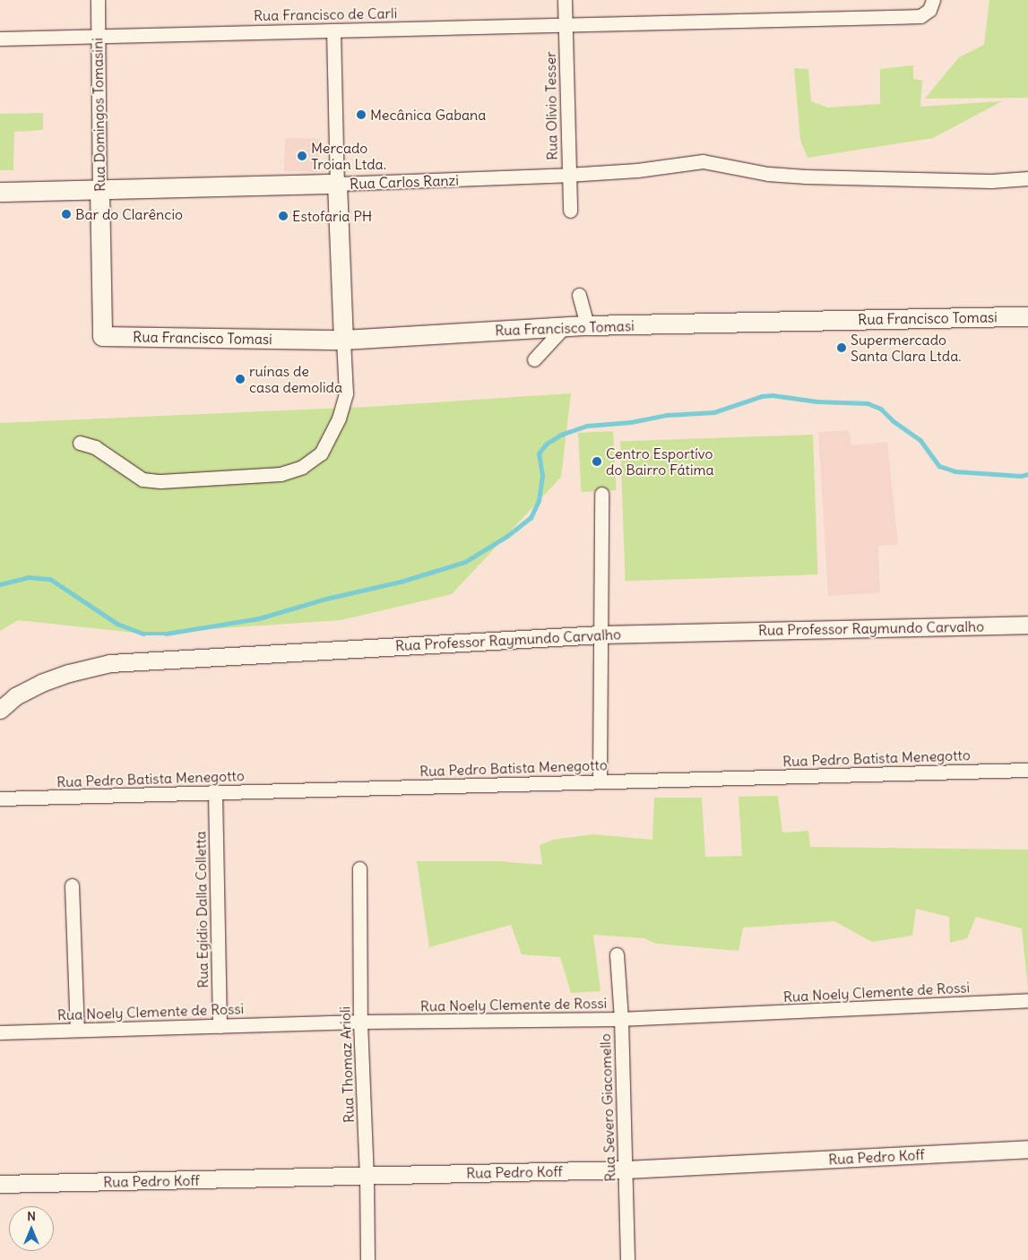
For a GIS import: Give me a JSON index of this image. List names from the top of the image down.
{
  "streets": {
    "main road": ["Rua Domingos Tomasini", "Rua Carlos Ranzi", "Rua Francisco Tomasi"],
    "street": [
      "Rua Francisco de Carli",
      "Rua Olívio Tesser",
      "Rua Professor Raymundo Carvalho",
      "Rua Pedro Batista Menegotto",
      "Rua Egídio Dalla Colletta",
      "Rua Noely Clemente de Rossi",
      "Rua Thomaz Arioli",
      "Rua Severo Giacomello",
      "Rua Pedro Koff"
    ]
  },
  "crossings": [
    ["Rua Francisco de Carli", "Rua Olívio Tesser"],
    ["Rua Francisco de Carli", "Rua Domingos Tomasini"],
    ["Rua Olívio Tesser", "Rua Carlos Ranzi"],
    ["Rua Domingos Tomasini", "Rua Carlos Ranzi"],
    ["Rua Domingos Tomasini", "Rua Francisco Tomasi"],
    ["Rua Pedro Batista Menegotto", "Rua Egídio Dalla Colletta"],
    ["Rua Egídio Dalla Colletta", "Rua Noely Clemente de Rossi"],
    ["Rua Noely Clemente de Rossi", "Rua Thomaz Arioli"],
    ["Rua Noely Clemente de Rossi", "Rua Severo Giacomello"],
    ["Rua Thomaz Arioli", "Rua Pedro Koff"],
    ["Rua Severo Giacomello", "Rua Pedro Koff"]
  ],
  "places": [
    "Mecânica Gabana",
    "Mercado Troian Ltda.",
    "Bar do Clarêncio",
    "Estofaria PH",
    "Supermercado Santa Clara Ltda.",
    "ruínas de casa demolida",
    "Centro Esportívo do Bairro Fátima"
  ],
  "north": "top"
}
